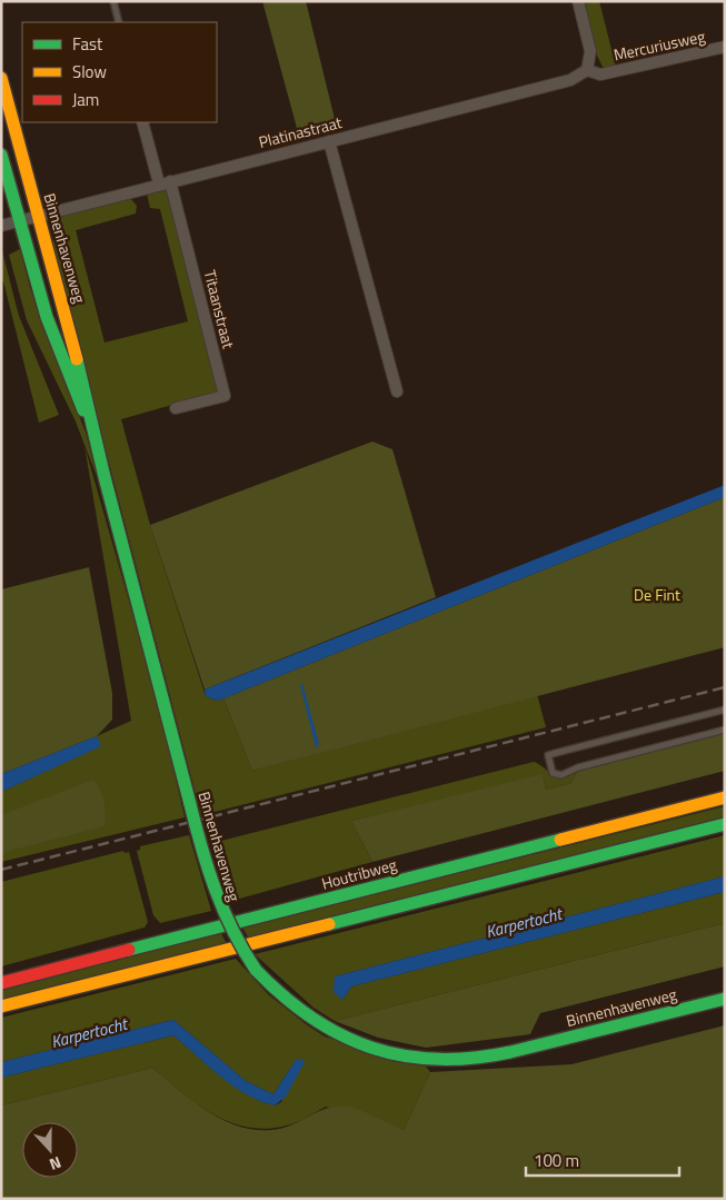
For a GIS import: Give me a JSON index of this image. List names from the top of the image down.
{
  "streets": {
    "main road": ["Binnenhavenweg", "Houtribweg"],
    "street": ["Mercuriusweg", "Platinastraat", "Titaanstraat"]
  },
  "crossings": [
    ["Mercuriusweg", "Platinastraat"],
    ["Platinastraat", "Binnenhavenweg"],
    ["Platinastraat", "Titaanstraat"]
  ],
  "water": ["Karpertocht"],
  "parks": ["De Fint"],
  "legend": ["Fast", "Slow", "Jam"],
  "scale_bar": "100 m",
  "north": "bottom"
}
